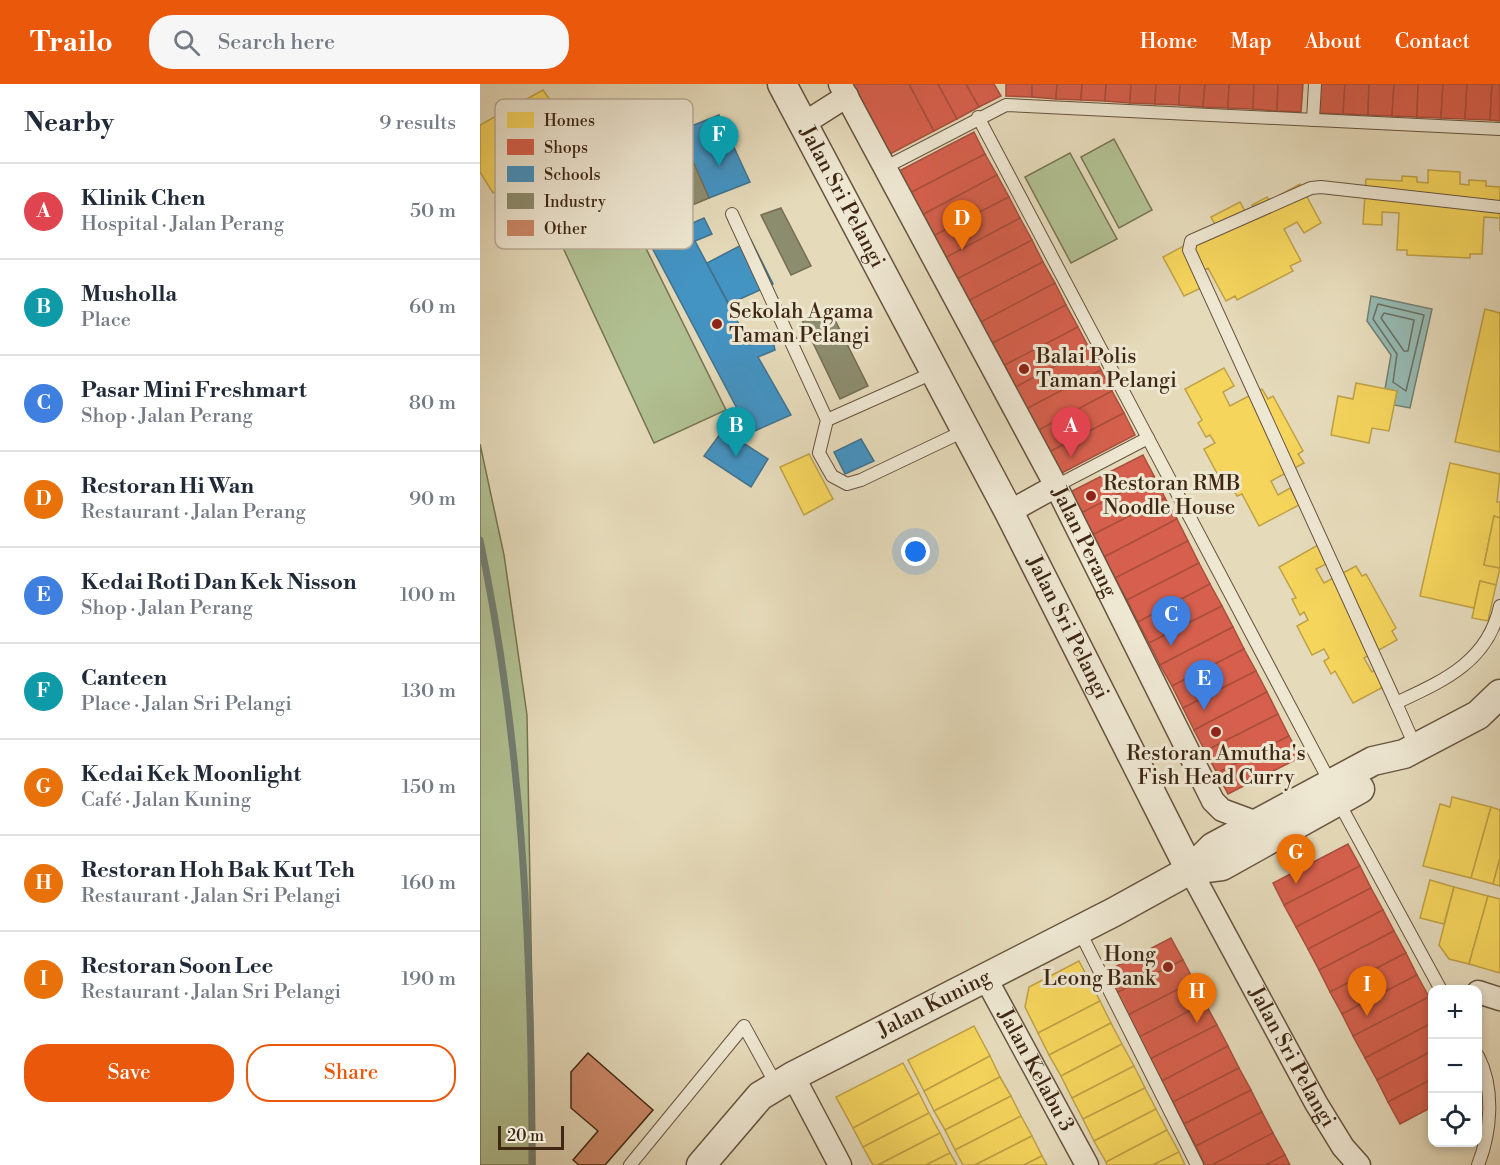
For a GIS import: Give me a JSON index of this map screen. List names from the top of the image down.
{
  "streets": {
    "street": [
      "Jalan Sri Pelangi",
      "Jalan Perang",
      "Jalan Kuning",
      "Jalan Kelabu 3"
    ]
  },
  "crossings": [
    ["Jalan Sri Pelangi", "Jalan Kuning"],
    ["Jalan Perang", "Jalan Kuning"],
    ["Jalan Kuning", "Jalan Kelabu 3"]
  ],
  "places": [
    "Sekolah Agama Taman Pelangi",
    "Balai Polis Taman Pelangi",
    "Restoran RMB Noodle House",
    "Restoran Amutha's Fish Head Curry",
    "Hong Leong Bank"
  ],
  "legend": [
    "Homes",
    "Shops",
    "Schools",
    "Industry",
    "Other"
  ],
  "scale_bar": "20 m",
  "page": {
    "header": "Trailo",
    "search": "Search here",
    "nav": [
      "Home",
      "Map",
      "About",
      "Contact"
    ],
    "heading": ["Nearby", "9 results"],
    "pins": [
      "F",
      "D",
      "A",
      "B",
      "C",
      "E",
      "G",
      "I",
      "H"
    ],
    "list": [
      {
        "mark": "A",
        "name": "Klinik Chen",
        "note": "Hospital · Jalan Perang",
        "value": "50 m"
      },
      {
        "mark": "B",
        "name": "Musholla",
        "note": "Place",
        "value": "60 m"
      },
      {
        "mark": "C",
        "name": "Pasar Mini Freshmart",
        "note": "Shop · Jalan Perang",
        "value": "80 m"
      },
      {
        "mark": "D",
        "name": "Restoran Hi Wan",
        "note": "Restaurant · Jalan Perang",
        "value": "90 m"
      },
      {
        "mark": "E",
        "name": "Kedai Roti Dan Kek Nisson",
        "note": "Shop · Jalan Perang",
        "value": "100 m"
      },
      {
        "mark": "F",
        "name": "Canteen",
        "note": "Place · Jalan Sri Pelangi",
        "value": "130 m"
      },
      {
        "mark": "G",
        "name": "Kedai Kek Moonlight",
        "note": "Café · Jalan Kuning",
        "value": "150 m"
      },
      {
        "mark": "H",
        "name": "Restoran Hoh Bak Kut Teh",
        "note": "Restaurant · Jalan Sri Pelangi",
        "value": "160 m"
      },
      {
        "mark": "I",
        "name": "Restoran Soon Lee",
        "note": "Restaurant · Jalan Sri Pelangi",
        "value": "190 m"
      }
    ],
    "map_buttons": ["+", "−"],
    "buttons": ["Save", "Share"],
    "scale": "20 m"
  }
}
